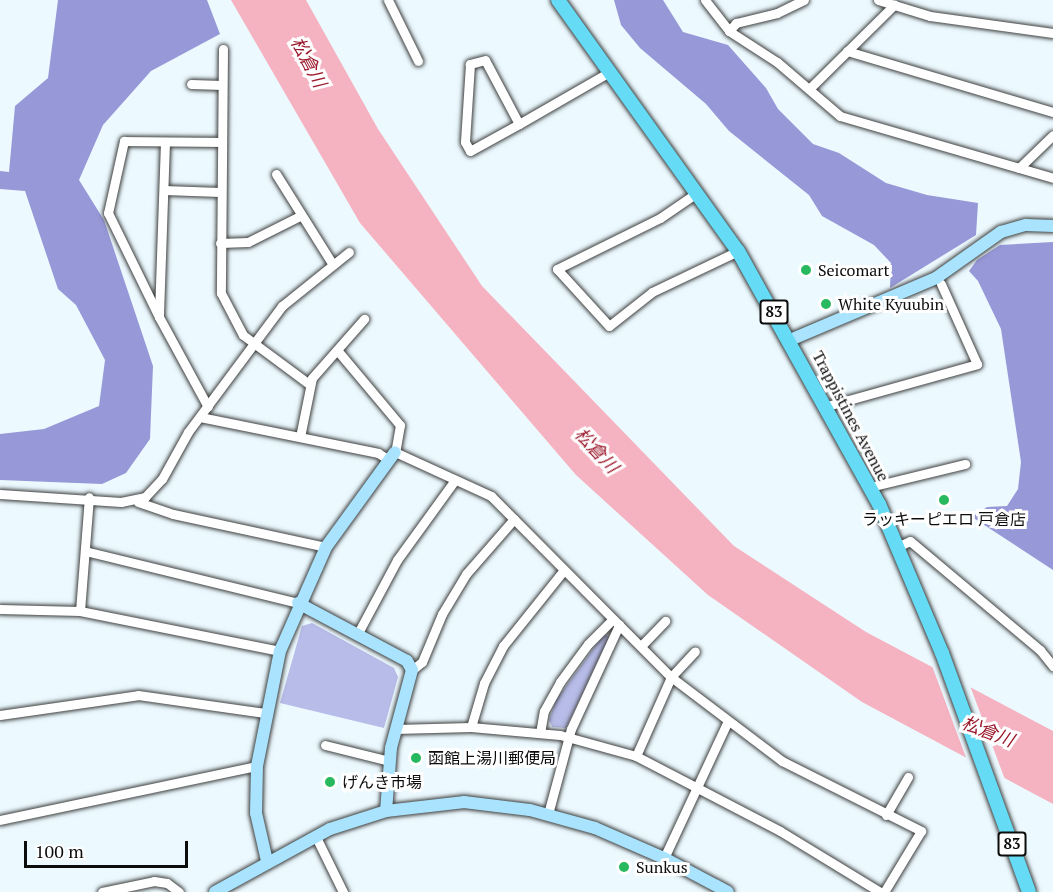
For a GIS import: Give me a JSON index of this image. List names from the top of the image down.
{
  "streets": {
    "main road": ["83", "Trappistines Avenue"]
  },
  "water": ["松倉川"],
  "places": [
    "Seicomart",
    "White Kyuubin",
    "ラッキーピエロ 戸倉店",
    "函館上湯川郵便局",
    "げんき市場",
    "Sunkus"
  ],
  "scale_bar": "100 m"
}
